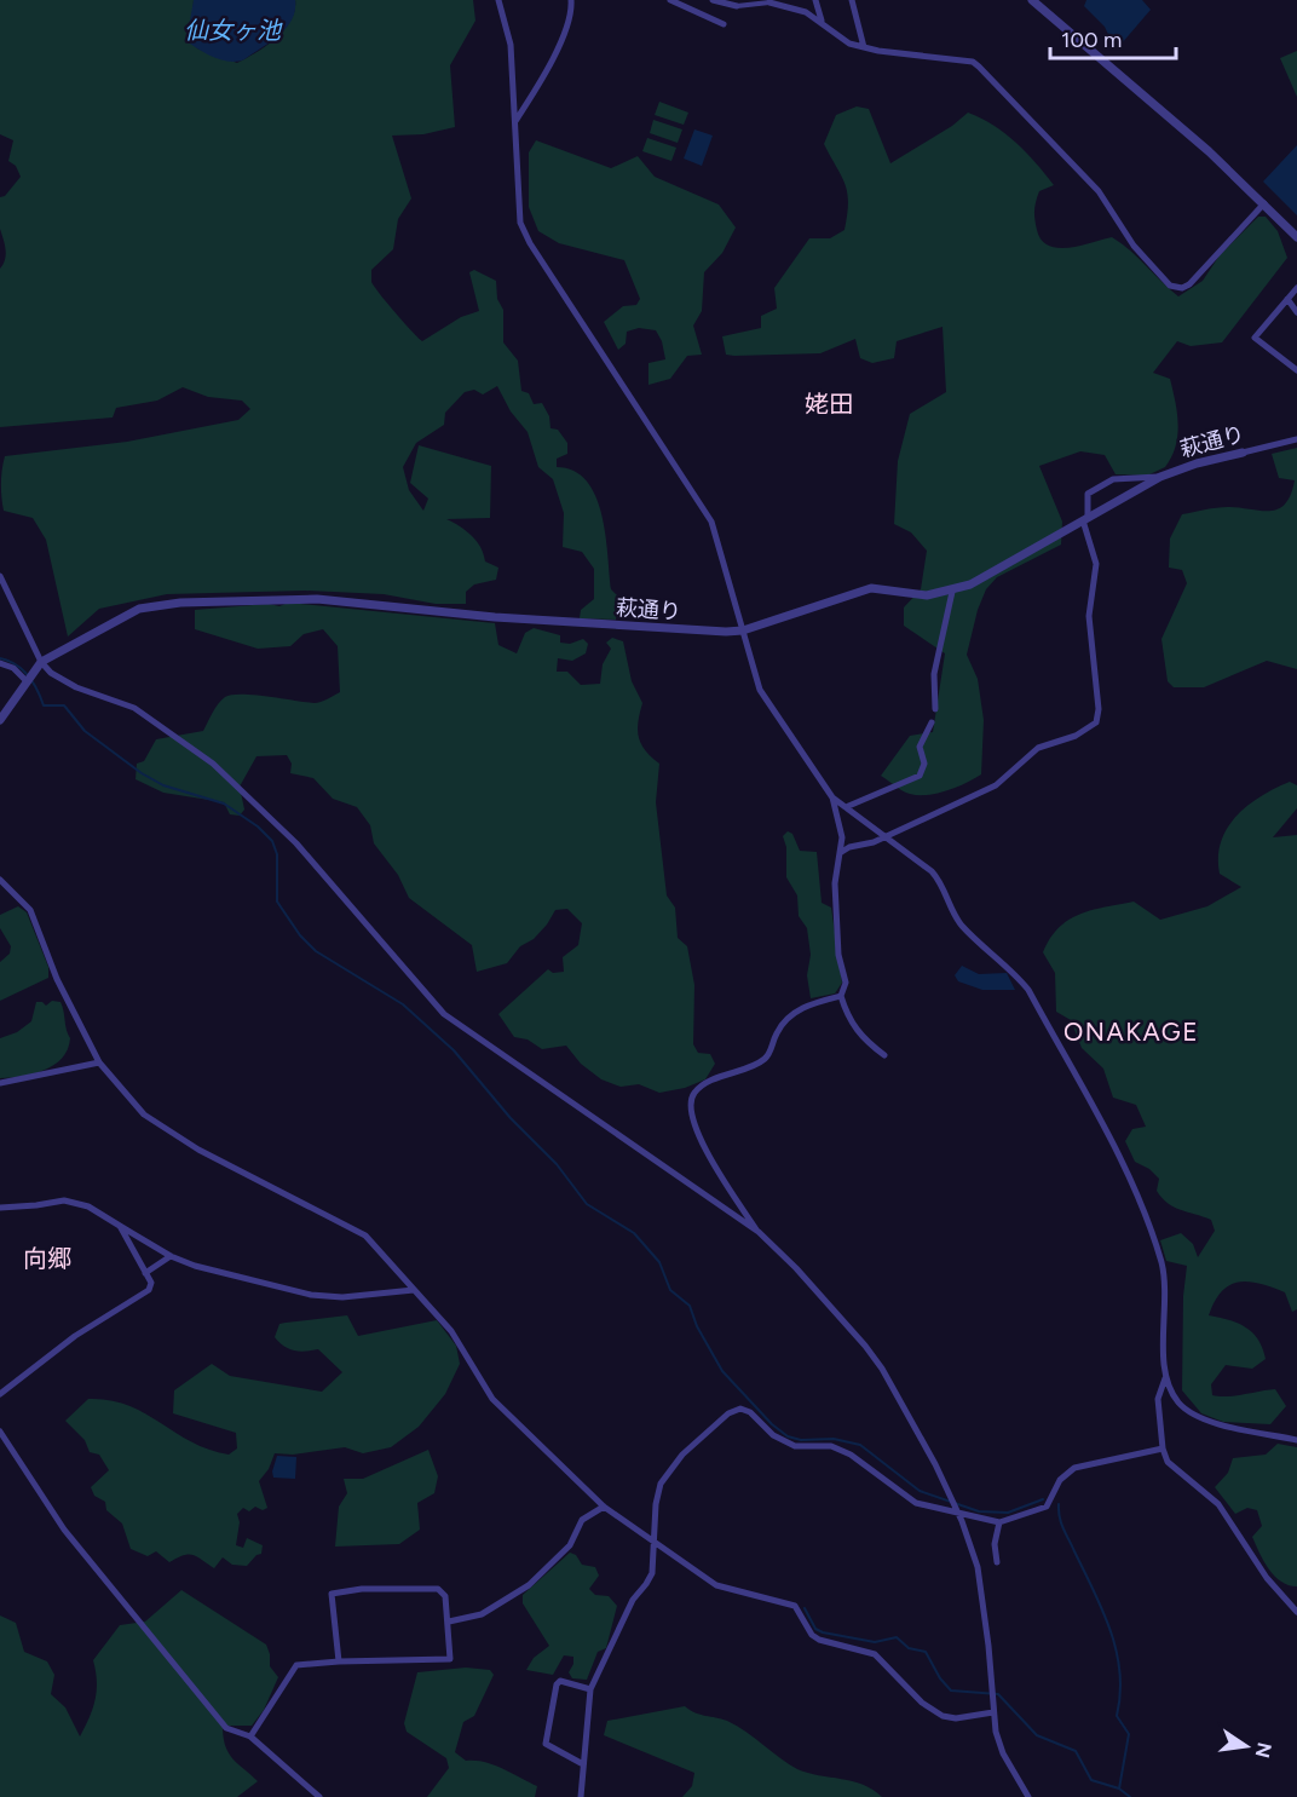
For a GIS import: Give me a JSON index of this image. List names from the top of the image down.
{
  "streets": {
    "street": ["萩通り"]
  },
  "districts": ["姥田", "ONAKAGE", "向郷"],
  "water": ["仙女ヶ池"],
  "scale_bar": "100 m",
  "north": "right"
}
